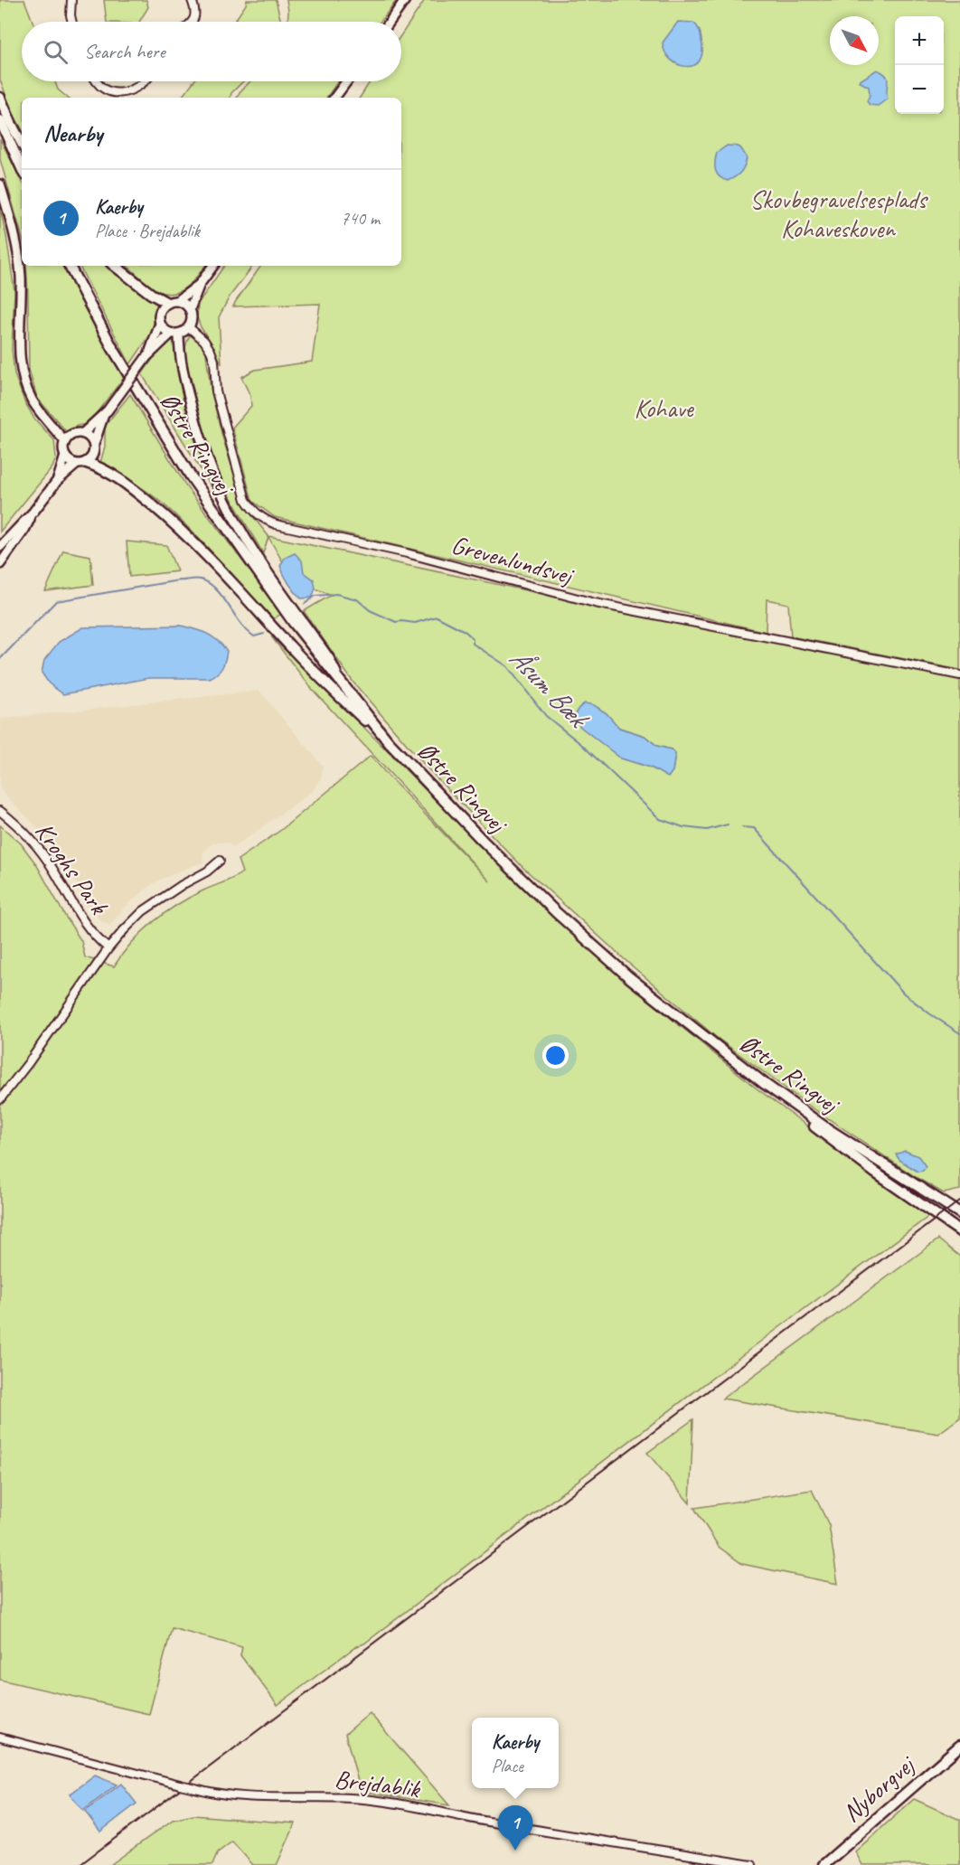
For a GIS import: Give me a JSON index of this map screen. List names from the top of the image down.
{
  "streets": {
    "main road": ["Østre Ringvej", "Nyborgvej"],
    "street": ["Grevenlundsvej", "Kroghs Park", "Brejdablik"]
  },
  "water": ["Åsum Bæk"],
  "parks": ["Skovbegravelsesplads Kohaveskoven", "Kohave"],
  "north": "bottom right",
  "page": {
    "map_buttons": ["+", "−"],
    "search": "Search here",
    "heading": "Nearby",
    "list": [
      {
        "mark": "1",
        "name": "Kaerby",
        "note": "Place · Brejdablik",
        "value": "740 m"
      }
    ],
    "popup": ["Kaerby", "Place"],
    "pins": "1"
  }
}
